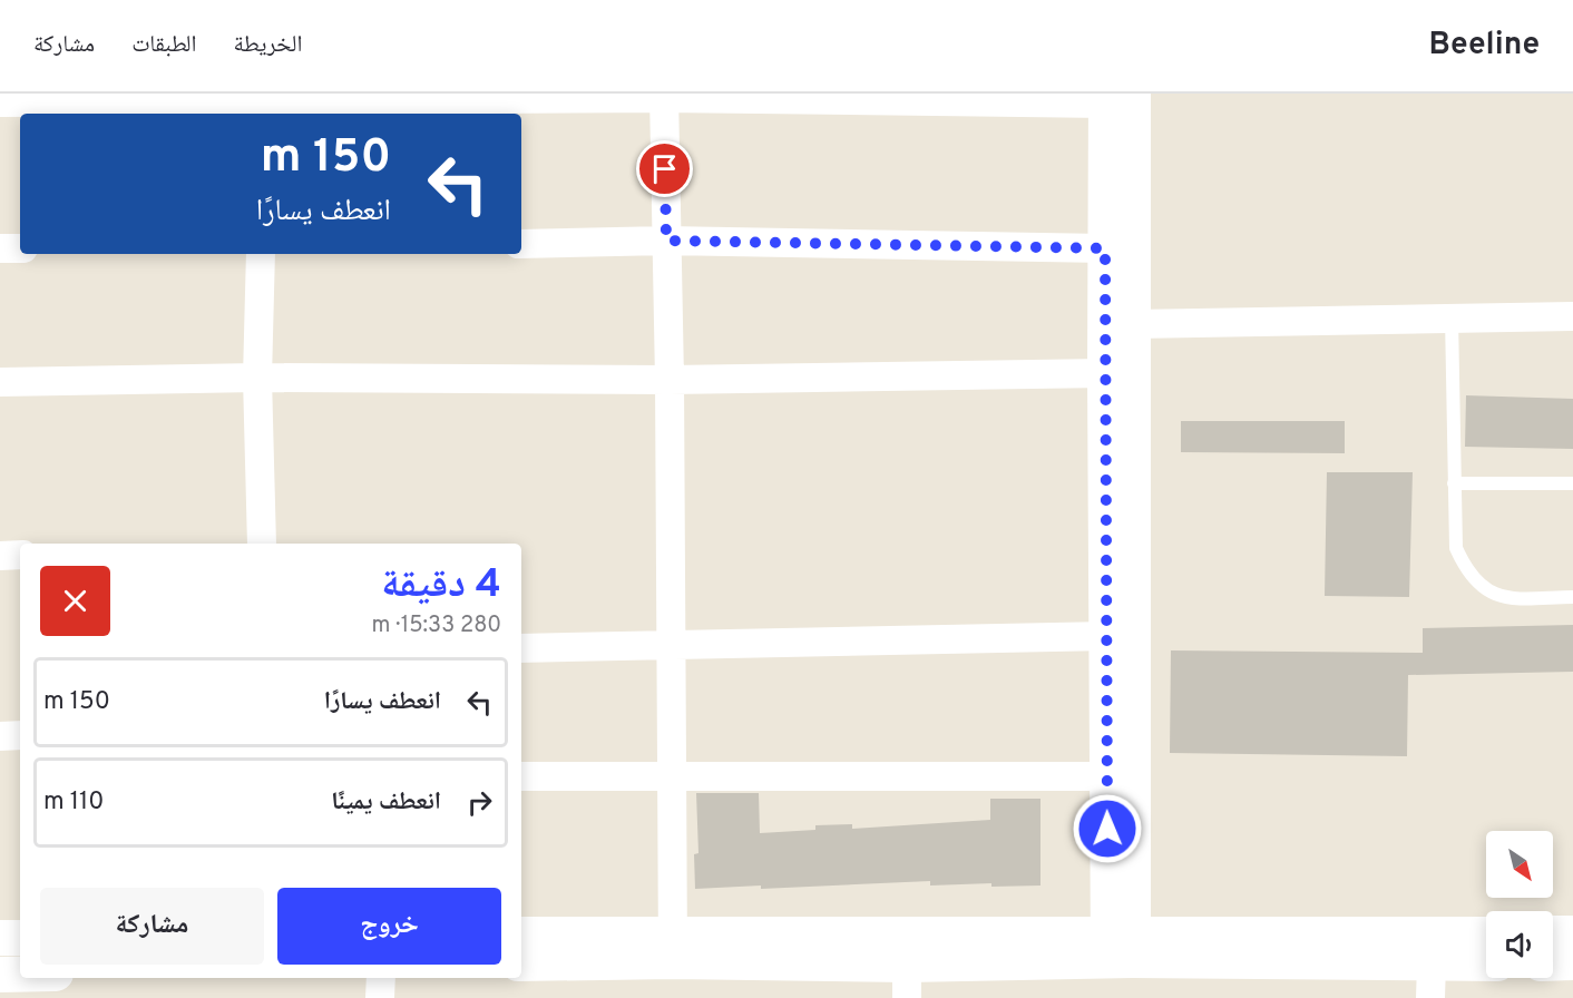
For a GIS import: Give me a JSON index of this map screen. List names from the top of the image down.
{
  "north": "bottom right",
  "page": {
    "header": "Beeline",
    "nav": ["الخريطة", "الطبقات", "مشاركة"],
    "turn": ["150 m", "انعطف يسارًا"],
    "heading": ["4 دقيقة", "280 m · 15:33"],
    "list": [
      {
        "name": "انعطف يسارًا",
        "value": "150 m"
      },
      {
        "name": "انعطف يمينًا",
        "value": "110 m"
      }
    ],
    "buttons": ["خروج", "مشاركة"]
  }
}
